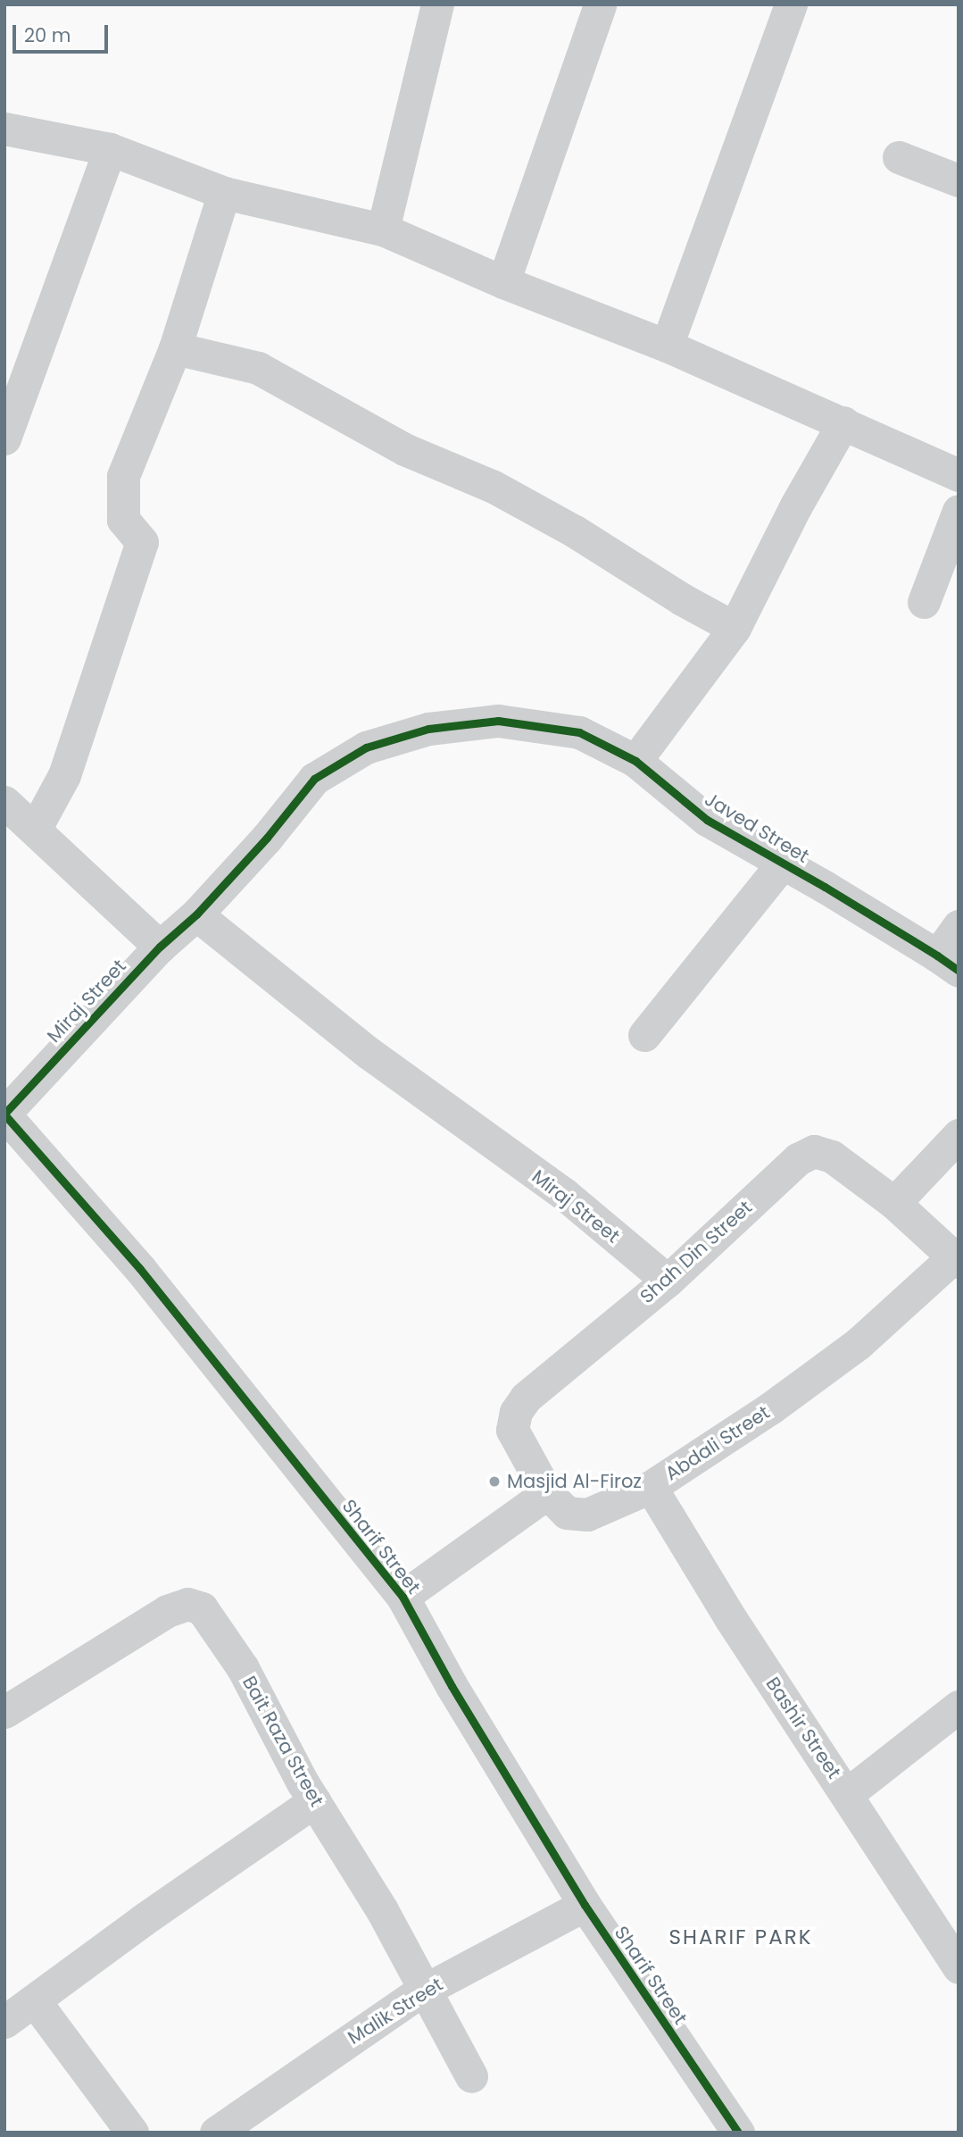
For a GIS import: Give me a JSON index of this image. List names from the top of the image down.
{
  "streets": {
    "street": [
      "Javed Street",
      "Miraj Street",
      "Shah Din Street",
      "Abdali Street",
      "Sharif Street",
      "Bashir Street",
      "Bait Raza Street",
      "Malik Street"
    ]
  },
  "crossings": [
    ["Javed Street", "Miraj Street"],
    ["Miraj Street", "Shah Din Street"],
    ["Miraj Street", "Sharif Street"],
    ["Shah Din Street", "Abdali Street"],
    ["Abdali Street", "Bashir Street"],
    ["Sharif Street", "Malik Street"],
    ["Bait Raza Street", "Malik Street"]
  ],
  "districts": ["SHARIF PARK"],
  "places": ["Masjid Al-Firoz"],
  "scale_bar": "20 m"
}
